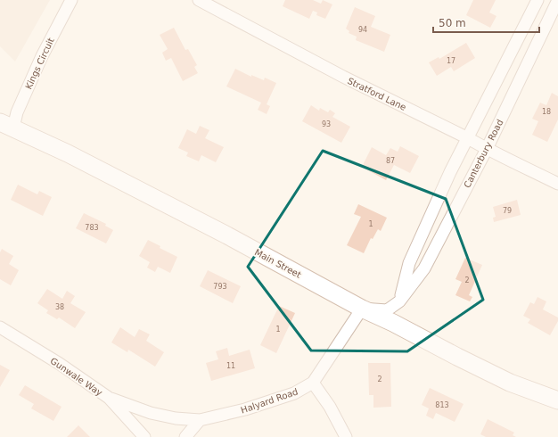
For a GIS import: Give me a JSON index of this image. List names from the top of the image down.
{
  "streets": {
    "main road": ["Main Street"],
    "street": [
      "Kings Circuit",
      "Stratford Lane",
      "Canterbury Road",
      "Gunwale Way",
      "Halyard Road"
    ]
  },
  "crossings": [
    ["Kings Circuit", "Main Street"],
    ["Stratford Lane", "Canterbury Road"],
    ["Canterbury Road", "Main Street"],
    ["Canterbury Road", "Halyard Road"],
    ["Main Street", "Halyard Road"],
    ["Gunwale Way", "Halyard Road"]
  ],
  "house_numbers": [
    "94",
    "17",
    "18",
    "93",
    "87",
    "79",
    "1",
    "783",
    "2",
    "793",
    "38",
    "1",
    "11",
    "2",
    "813"
  ],
  "scale_bar": "50 m"
}
